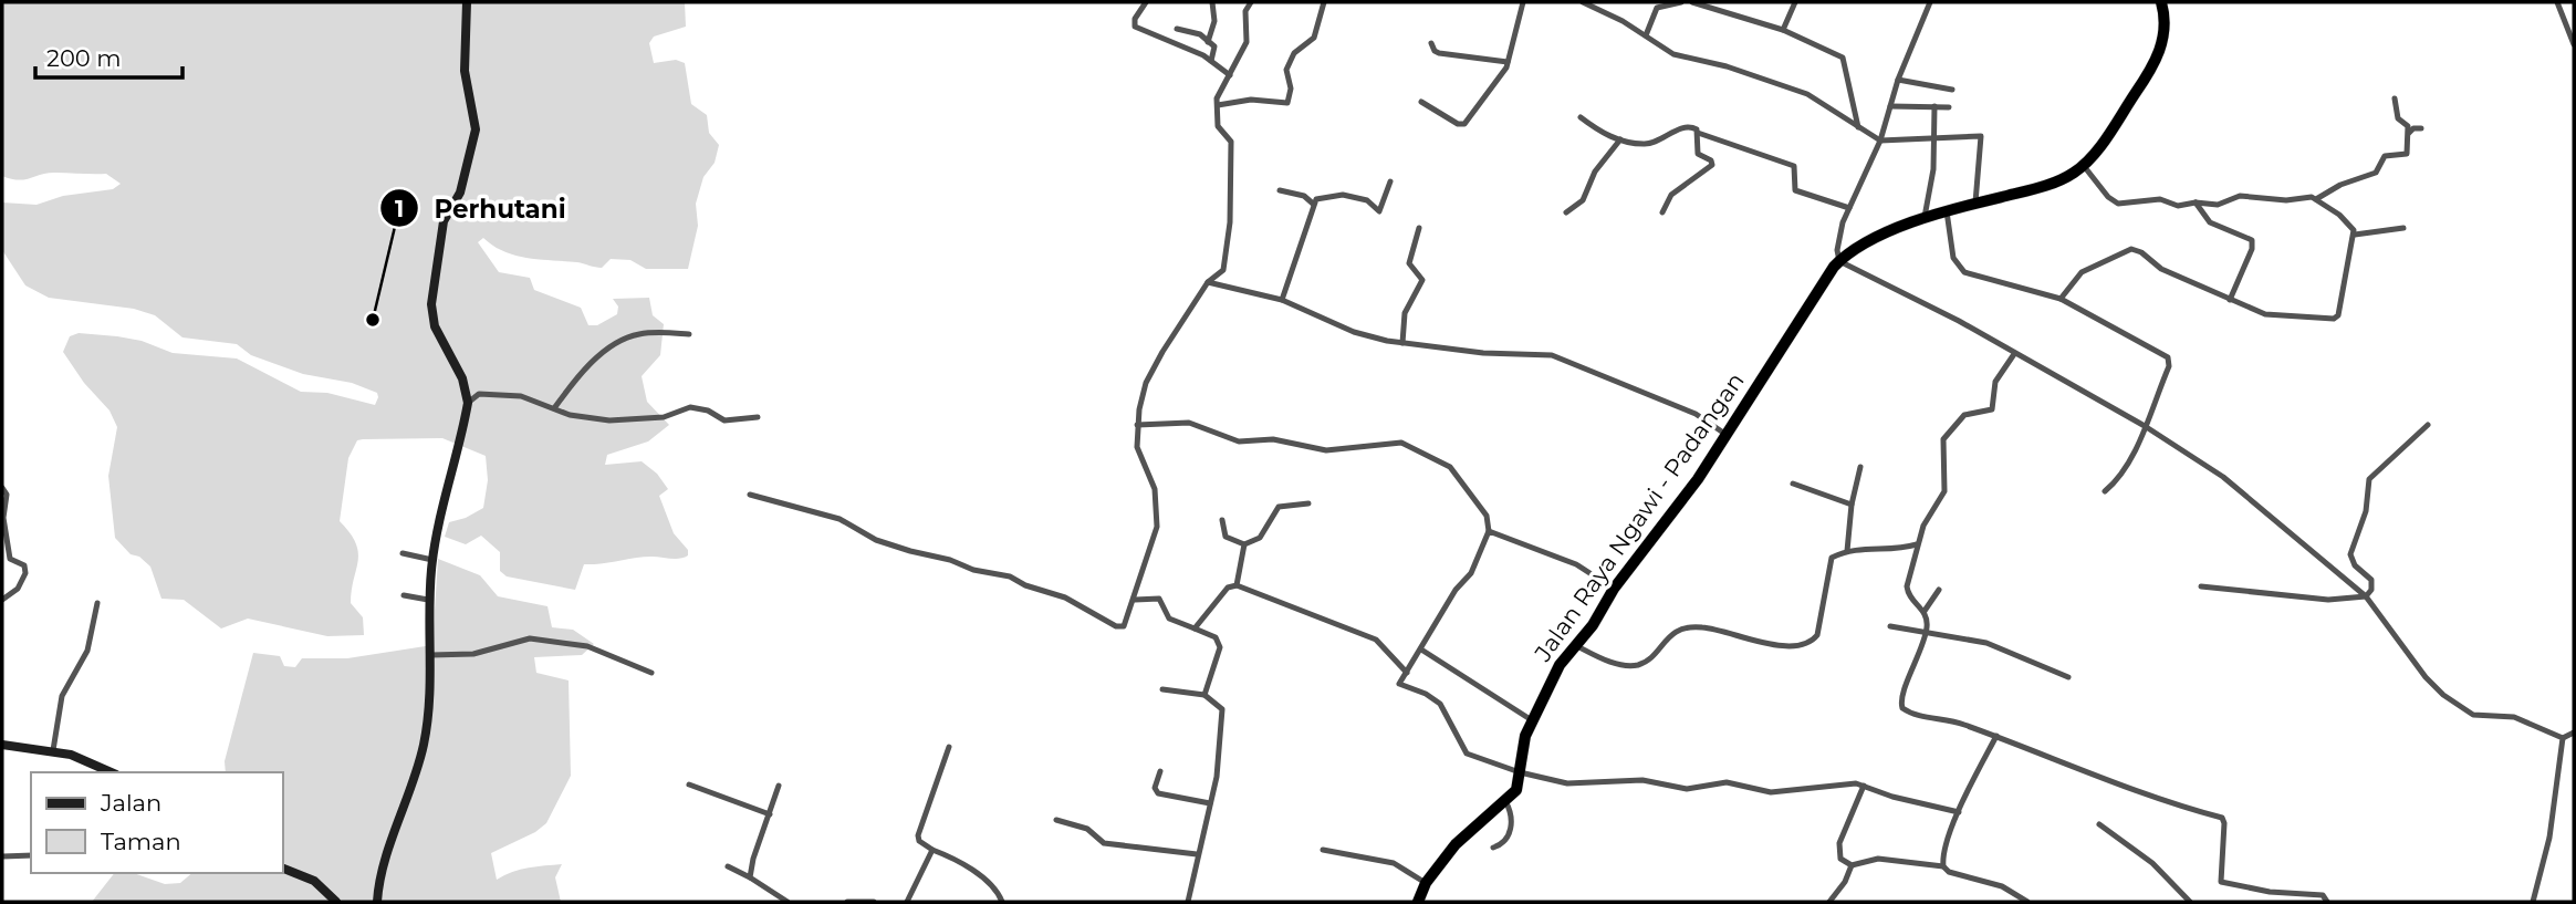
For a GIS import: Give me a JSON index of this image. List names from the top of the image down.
{
  "streets": {
    "highway": ["Jalan Raya Ngawi - Padangan"]
  },
  "places": ["Perhutani"],
  "legend": ["Jalan", "Taman"],
  "scale_bar": "200 m"
}
